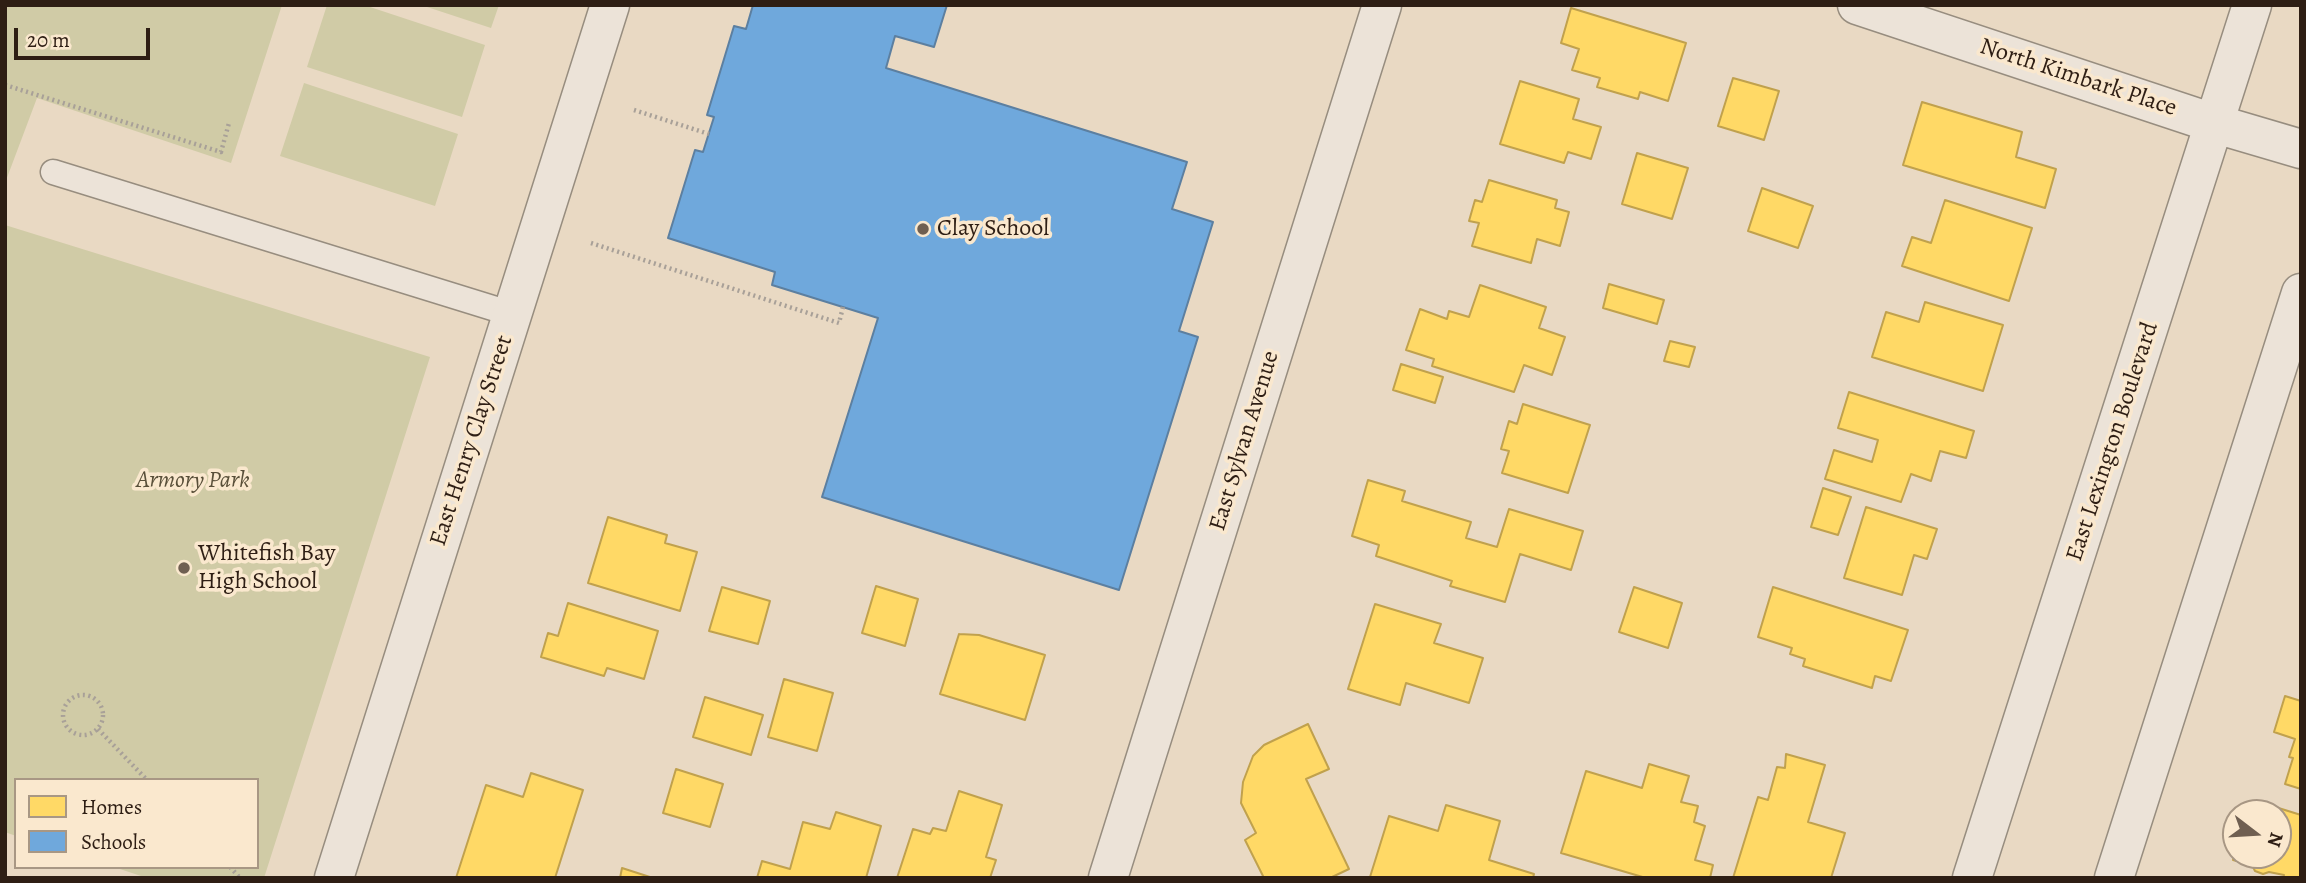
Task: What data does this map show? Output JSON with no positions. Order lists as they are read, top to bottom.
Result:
{
  "streets": {
    "street": [
      "North Kimbark Place",
      "East Henry Clay Street",
      "East Sylvan Avenue",
      "East Lexington Boulevard"
    ]
  },
  "crossings": [
    ["North Kimbark Place", "East Lexington Boulevard"]
  ],
  "parks": ["Armory Park"],
  "places": ["Clay School", "Whitefish Bay High School"],
  "legend": ["Homes", "Schools"],
  "scale_bar": "20 m",
  "north": "right"
}
